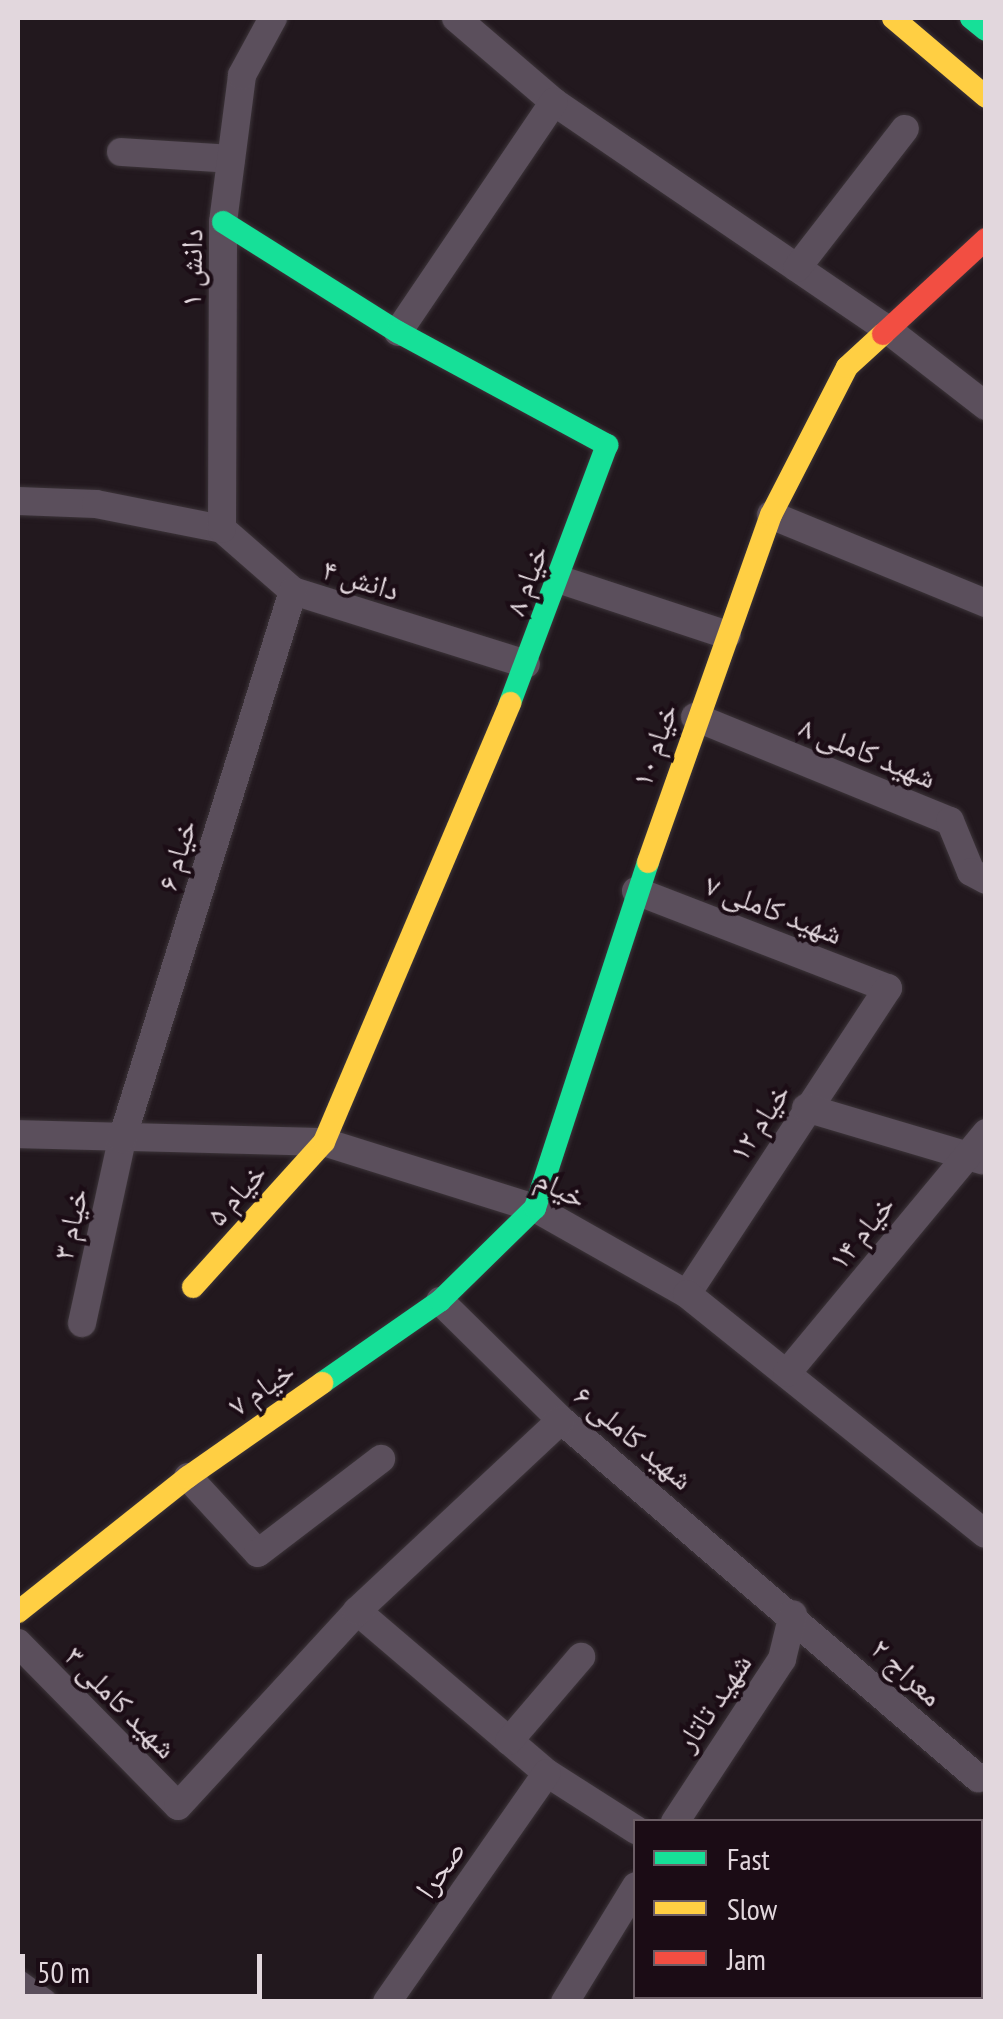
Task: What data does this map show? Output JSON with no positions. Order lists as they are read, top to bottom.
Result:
{
  "streets": {
    "street": [
      "دانش ۱",
      "دانش ۴",
      "خیام ۸",
      "خیام ۱۰",
      "شهید کاملی ۸",
      "خیام ۶",
      "شهید کاملی ۷",
      "خیام ۱۲",
      "خیام",
      "خیام ۵",
      "خیام ۳",
      "خیام ۱۴",
      "خیام ۷",
      "شهید کاملی ۶",
      "معراج ۲",
      "شهید کاملی ۳",
      "شهید تاتار",
      "صحرا"
    ]
  },
  "crossings": [
    ["دانش ۱", "دانش ۴"],
    ["دانش ۱", "خیام ۸"],
    ["دانش ۴", "خیام ۸"],
    ["دانش ۴", "خیام ۶"],
    ["خیام ۸", "خیام"],
    ["خیام ۸", "خیام ۵"],
    ["خیام ۱۰", "شهید کاملی ۸"],
    ["خیام ۱۰", "شهید کاملی ۷"],
    ["خیام ۱۰", "خیام"],
    ["خیام ۱۰", "خیام ۷"],
    ["خیام ۶", "خیام"],
    ["خیام ۶", "خیام ۳"],
    ["شهید کاملی ۷", "خیام ۱۲"],
    ["خیام ۱۲", "خیام"],
    ["خیام", "خیام ۵"],
    ["خیام", "خیام ۳"],
    ["خیام", "خیام ۱۴"],
    ["خیام", "خیام ۷"],
    ["خیام ۷", "شهید کاملی ۶"],
    ["شهید کاملی ۶", "معراج ۲"],
    ["شهید کاملی ۶", "شهید تاتار"],
    ["معراج ۲", "شهید تاتار"]
  ],
  "legend": ["Fast", "Slow", "Jam"],
  "scale_bar": "50 m"
}
